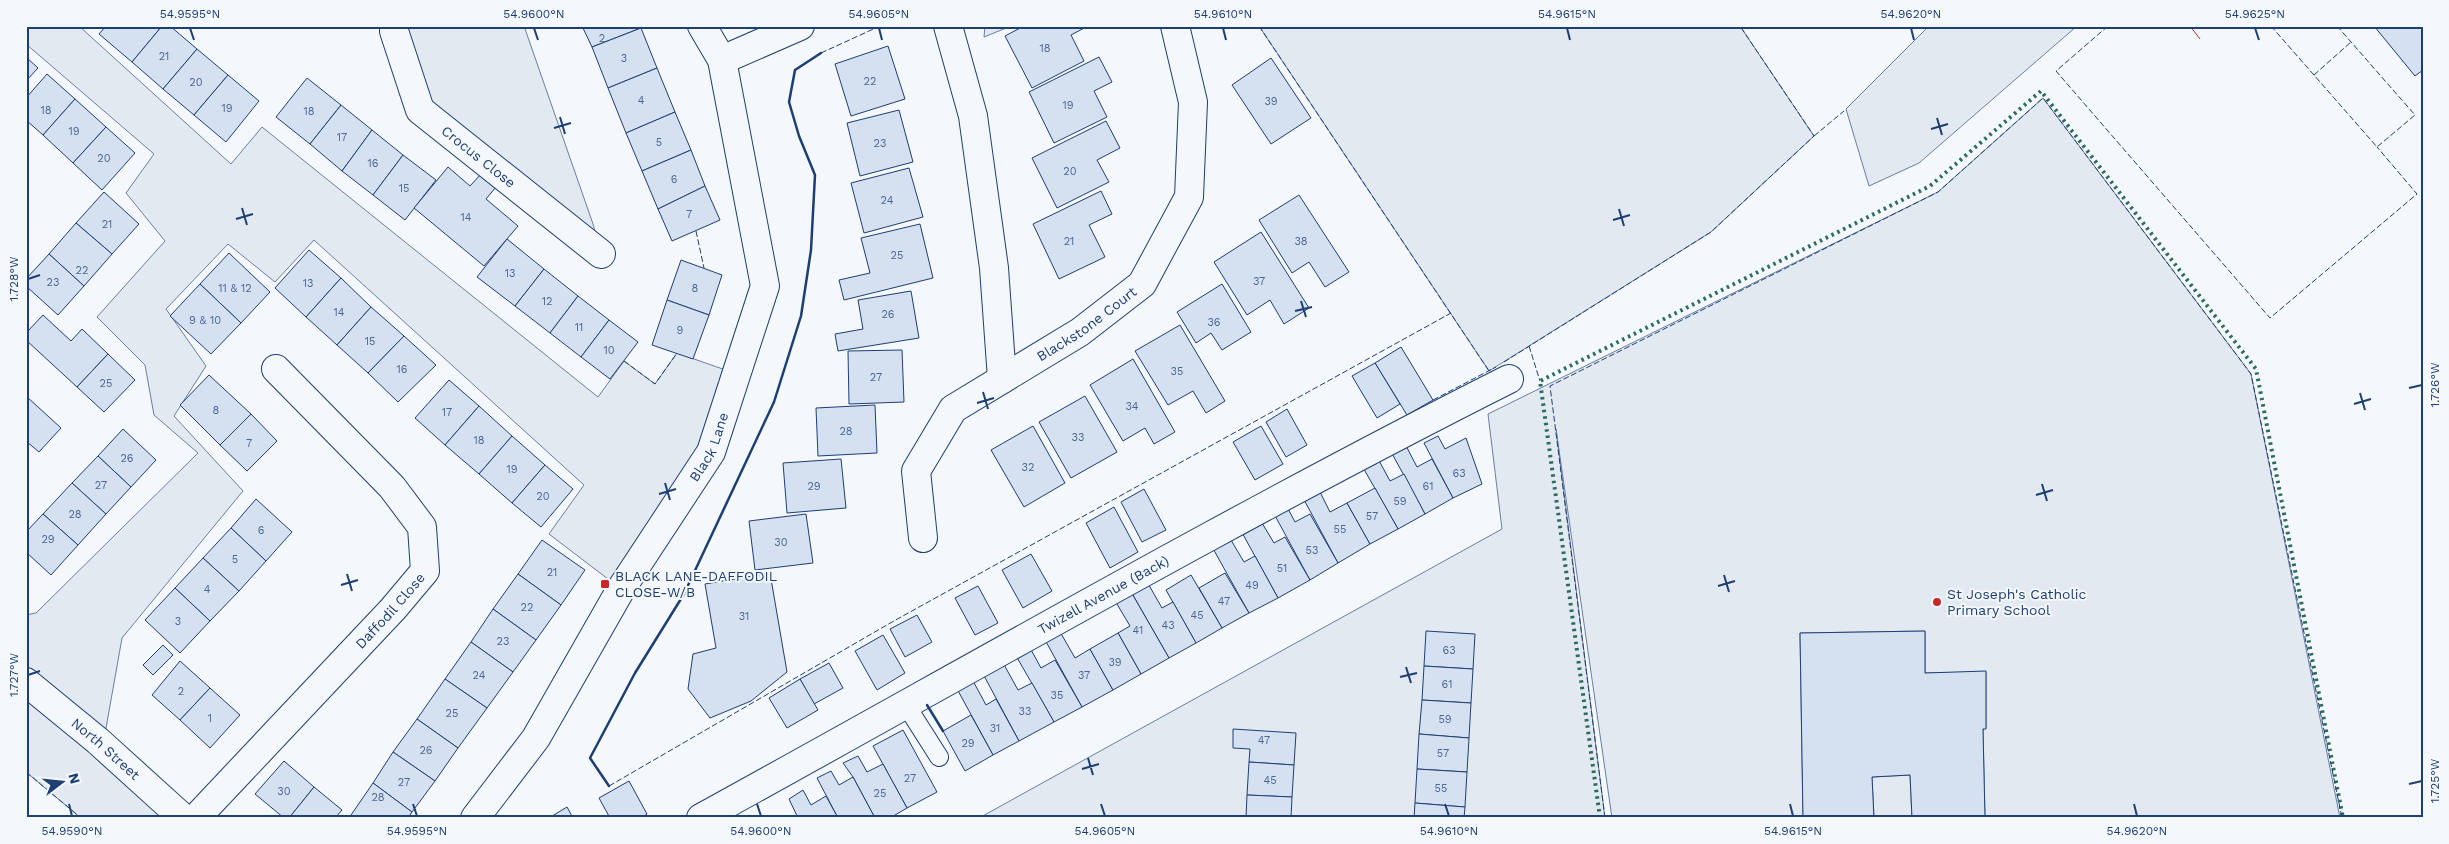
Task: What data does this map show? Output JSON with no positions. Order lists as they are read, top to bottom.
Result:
{
  "streets": {
    "street": [
      "Crocus Close",
      "Blackstone Court",
      "Black Lane",
      "Twizell Avenue (Back)",
      "Daffodil Close",
      "North Street"
    ]
  },
  "places": {
    "transit": ["BLACK LANE-DAFFODIL CLOSE-W/B"],
    "other": ["St Joseph's Catholic Primary School"]
  },
  "house_numbers": [
    "2",
    "18",
    "21",
    "3",
    "22",
    "20",
    "4",
    "39",
    "19",
    "19",
    "18",
    "18",
    "19",
    "17",
    "5",
    "23",
    "20",
    "16",
    "20",
    "6",
    "15",
    "24",
    "7",
    "14",
    "21",
    "21",
    "38",
    "25",
    "22",
    "13",
    "37",
    "23",
    "13",
    "11 & 12",
    "8",
    "12",
    "14",
    "26",
    "9 & 10",
    "36",
    "11",
    "9",
    "15",
    "10",
    "16",
    "35",
    "27",
    "25",
    "34",
    "8",
    "17",
    "28",
    "33",
    "18",
    "7",
    "26",
    "32",
    "19",
    "63",
    "27",
    "29",
    "61",
    "20",
    "59",
    "28",
    "57",
    "55",
    "6",
    "29",
    "30",
    "53",
    "5",
    "51",
    "21",
    "49",
    "4",
    "47",
    "22",
    "45",
    "31",
    "3",
    "43",
    "41",
    "23",
    "63",
    "39",
    "24",
    "37",
    "61",
    "2",
    "35",
    "33",
    "25",
    "1",
    "59",
    "31",
    "47",
    "29",
    "26",
    "57",
    "27",
    "45",
    "27",
    "55",
    "30",
    "25",
    "28"
  ],
  "north": "right",
  "coordinates": [
    "54.9595°N",
    "54.9600°N",
    "54.9605°N",
    "54.9610°N",
    "54.9615°N",
    "54.9620°N",
    "54.9625°N",
    "1.728°W",
    "1.726°W",
    "1.727°W",
    "1.725°W",
    "54.9590°N"
  ]
}
